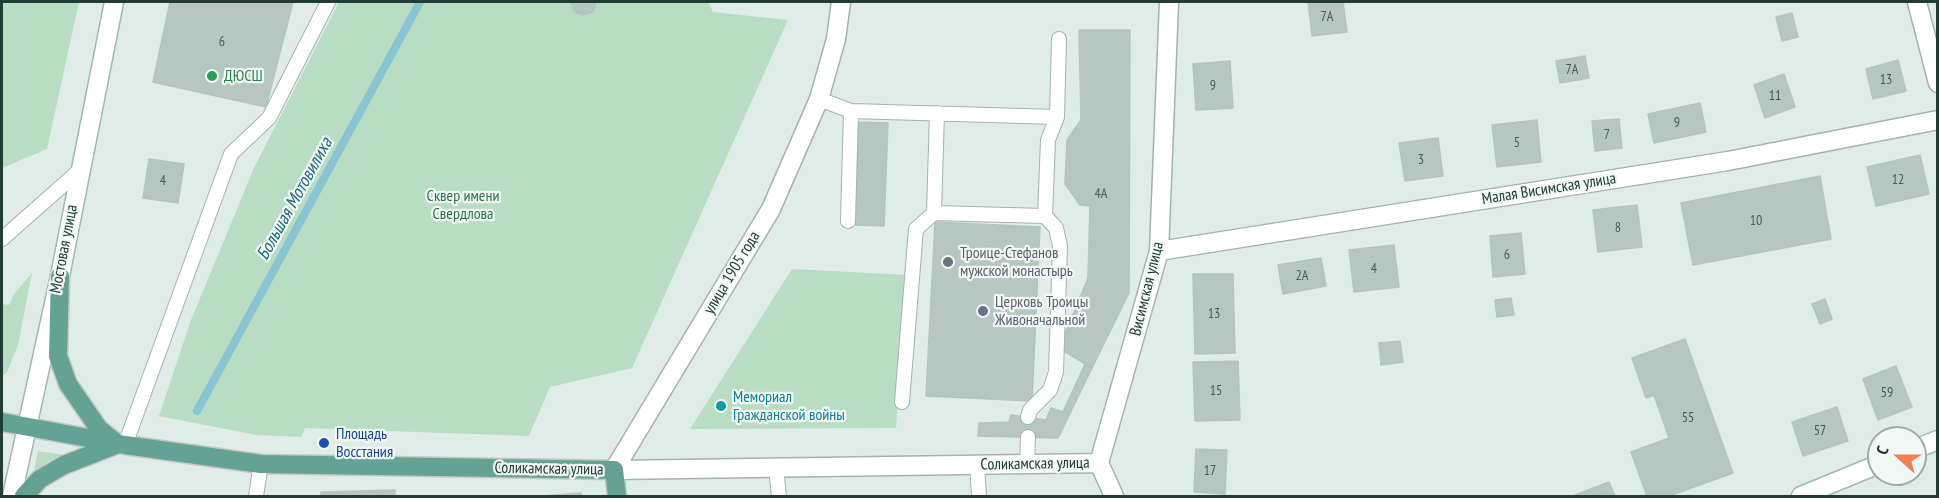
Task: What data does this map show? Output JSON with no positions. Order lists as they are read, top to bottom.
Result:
{
  "streets": {
    "main road": ["Соликамская улица"],
    "street": [
      "Малая Висимская улица",
      "Мостовая улица",
      "улица 1905 года",
      "Висимская улица"
    ]
  },
  "crossings": [
    ["Малая Висимская улица", "Висимская улица"],
    ["Мостовая улица", "Соликамская улица"],
    ["улица 1905 года", "Соликамская улица"],
    ["Висимская улица", "Соликамская улица"]
  ],
  "water": ["Большая Мотовилиха"],
  "parks": ["Сквер имени Свердлова"],
  "places": [
    "ДЮСШ",
    "Троице-Стефанов мужской монастырь",
    "Церковь Троицы Живоначальной",
    "Мемориал Гражданской войны",
    "Площадь Восстания"
  ],
  "house_numbers": [
    "7А",
    "6",
    "7А",
    "13",
    "9",
    "11",
    "9",
    "7",
    "5",
    "3",
    "12",
    "4",
    "4А",
    "10",
    "8",
    "6",
    "4",
    "2А",
    "13",
    "15",
    "59",
    "55",
    "57",
    "17"
  ],
  "north": "left"
}
